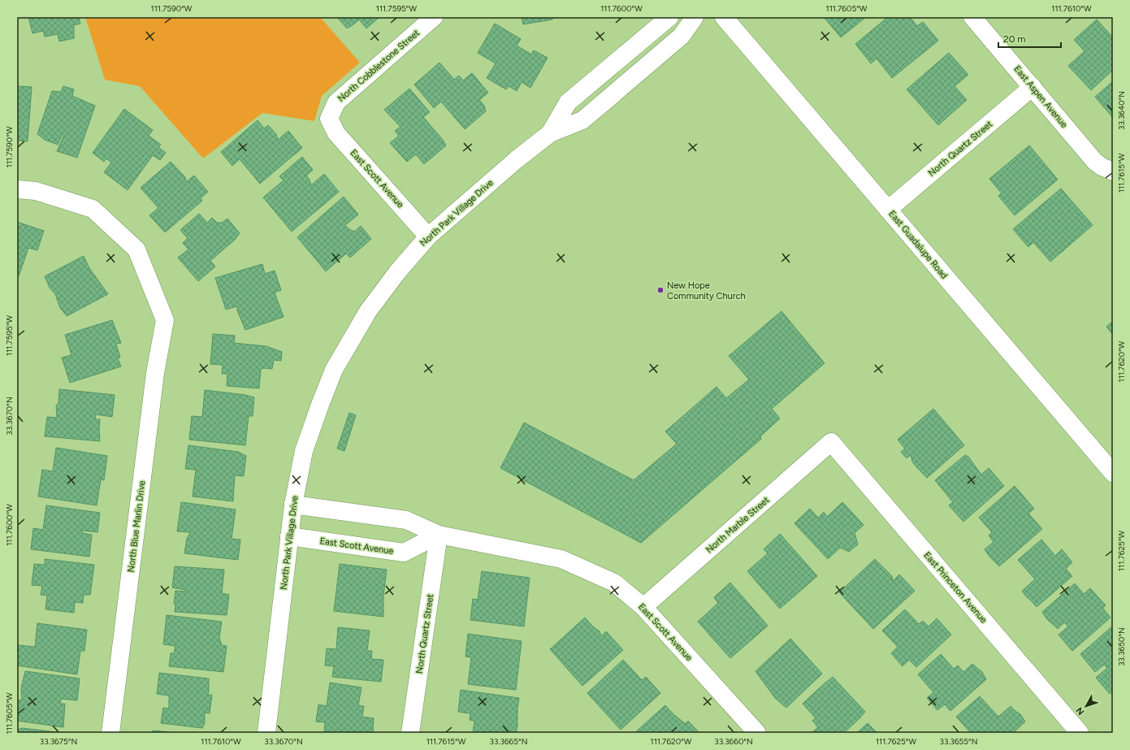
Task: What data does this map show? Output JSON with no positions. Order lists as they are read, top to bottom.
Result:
{
  "streets": {
    "street": [
      "North Cobblestone Street",
      "East Aspen Avenue",
      "North Quartz Street",
      "East Scott Avenue",
      "North Park Village Drive",
      "East Guadalupe Road",
      "North Marble Street",
      "North Blue Marlin Drive",
      "East Princeton Avenue"
    ]
  },
  "crossings": [
    ["North Cobblestone Street", "East Scott Avenue"],
    ["East Aspen Avenue", "North Quartz Street"],
    ["North Quartz Street", "East Scott Avenue"],
    ["North Quartz Street", "East Guadalupe Road"],
    ["East Scott Avenue", "North Park Village Drive"],
    ["East Scott Avenue", "North Marble Street"],
    ["North Marble Street", "East Princeton Avenue"]
  ],
  "places": ["New Hope Community Church"],
  "scale_bar": "20 m",
  "north": "bottom left",
  "coordinates": [
    "111.7590°W",
    "111.7595°W",
    "111.7600°W",
    "111.7605°W",
    "111.7610°W",
    "33.3640°N",
    "111.7615°W",
    "111.7620°W",
    "33.3670°N",
    "111.7625°W",
    "33.3650°N",
    "33.3675°N",
    "33.3665°N",
    "33.3660°N",
    "33.3655°N"
  ]
}
